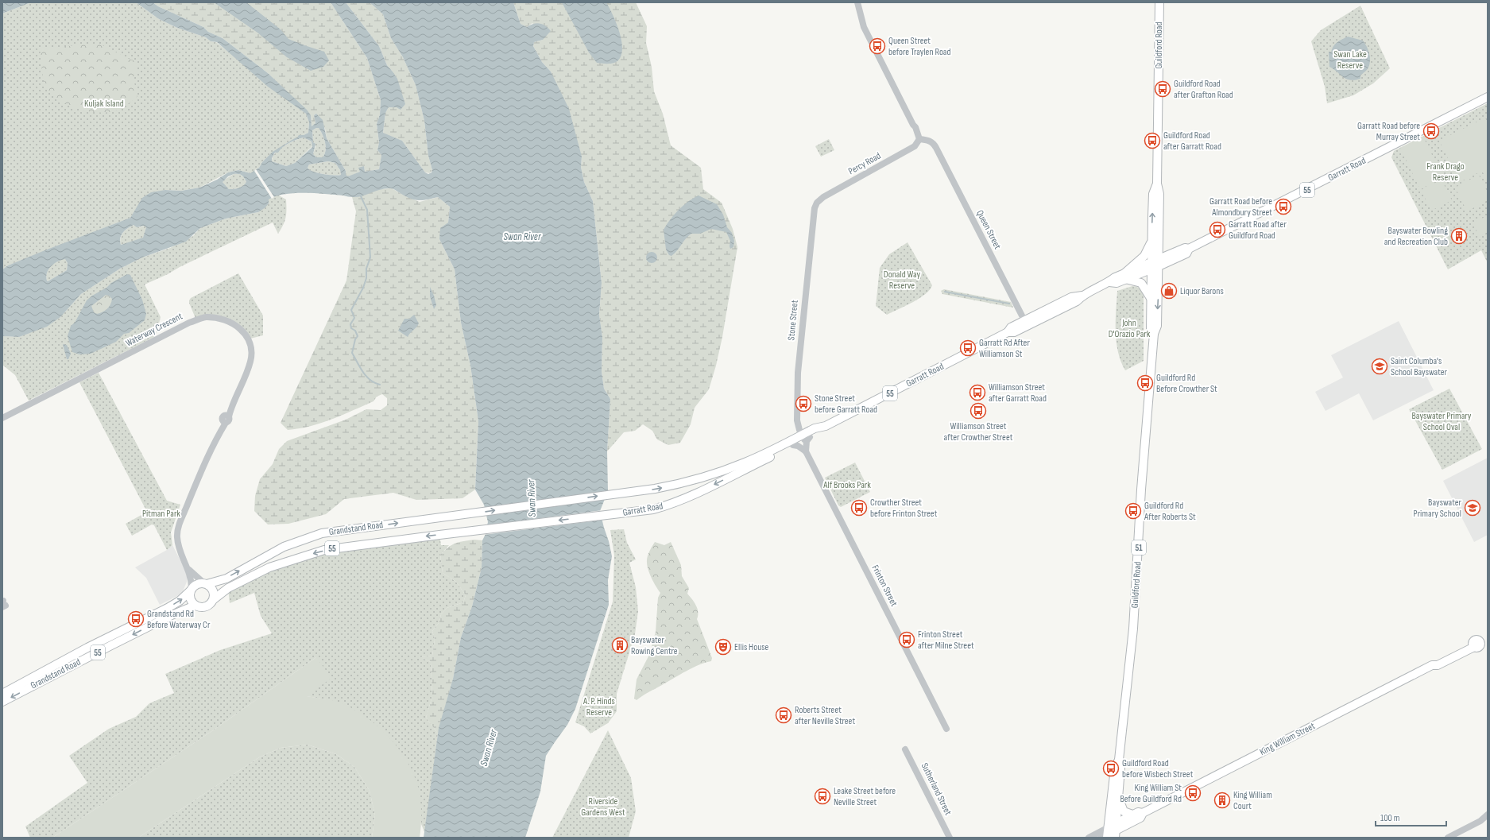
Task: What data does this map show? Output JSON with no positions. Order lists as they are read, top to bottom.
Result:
{
  "streets": {
    "main road": [
      "Guildford Road",
      "Garratt Road",
      "55",
      "Grandstand Road",
      "51",
      "King William Street"
    ],
    "street": [
      "Percy Road",
      "Queen Street",
      "Stone Street",
      "Waterway Crescent",
      "Frinton Street",
      "Sutherland Street"
    ]
  },
  "crossings": [
    ["Guildford Road", "Garratt Road"],
    ["Guildford Road", "King William Street"],
    ["Percy Road", "Queen Street"],
    ["Percy Road", "Stone Street"],
    ["Garratt Road", "Queen Street"],
    ["Garratt Road", "Stone Street"],
    ["Garratt Road", "Grandstand Road"],
    ["55", "Waterway Crescent"],
    ["55", "Grandstand Road"],
    ["Waterway Crescent", "Grandstand Road"]
  ],
  "water": ["Swan River"],
  "parks": [
    "Swan Lake Reserve",
    "Kuljak Island",
    "Frank Drago Reserve",
    "Donald Way Reserve",
    "John D'Orazio Park",
    "Bayswater Primary School Oval",
    "Alf Brooks Park",
    "Pitman Park",
    "A. P. Hinds Reserve",
    "Riverside Gardens West"
  ],
  "places": {
    "bus stop": [
      "Queen Street before Traylen Road",
      "Guildford Road after Grafton Road",
      "Garratt Road before Murray Street",
      "Guildford Road after Garratt Road",
      "Garratt Road before Almondbury Street",
      "Garratt Road after Guildford Road",
      "Garratt Rd After Williamson St",
      "Guildford Rd Before Crowther St",
      "Williamson Street after Garratt Road",
      "Stone Street before Garratt Road",
      "Williamson Street after Crowther Street",
      "Crowther Street before Frinton Street",
      "Guildford Rd After Roberts St",
      "Grandstand Rd Before Waterway Cr",
      "Frinton Street after Milne Street",
      "Roberts Street after Neville Street",
      "Guildford Road before Wisbech Street",
      "King William St Before Guildford Rd",
      "Leake Street before Neville Street"
    ],
    "building": ["Bayswater Bowling and Recreation Club", "Bayswater Rowing Centre", "King William Court"],
    "shop": ["Liquor Barons"],
    "school or university": ["Saint Columba's School Bayswater", "Bayswater Primary School"],
    "theatre": ["Ellis House"]
  },
  "scale_bar": "100 m"
}
